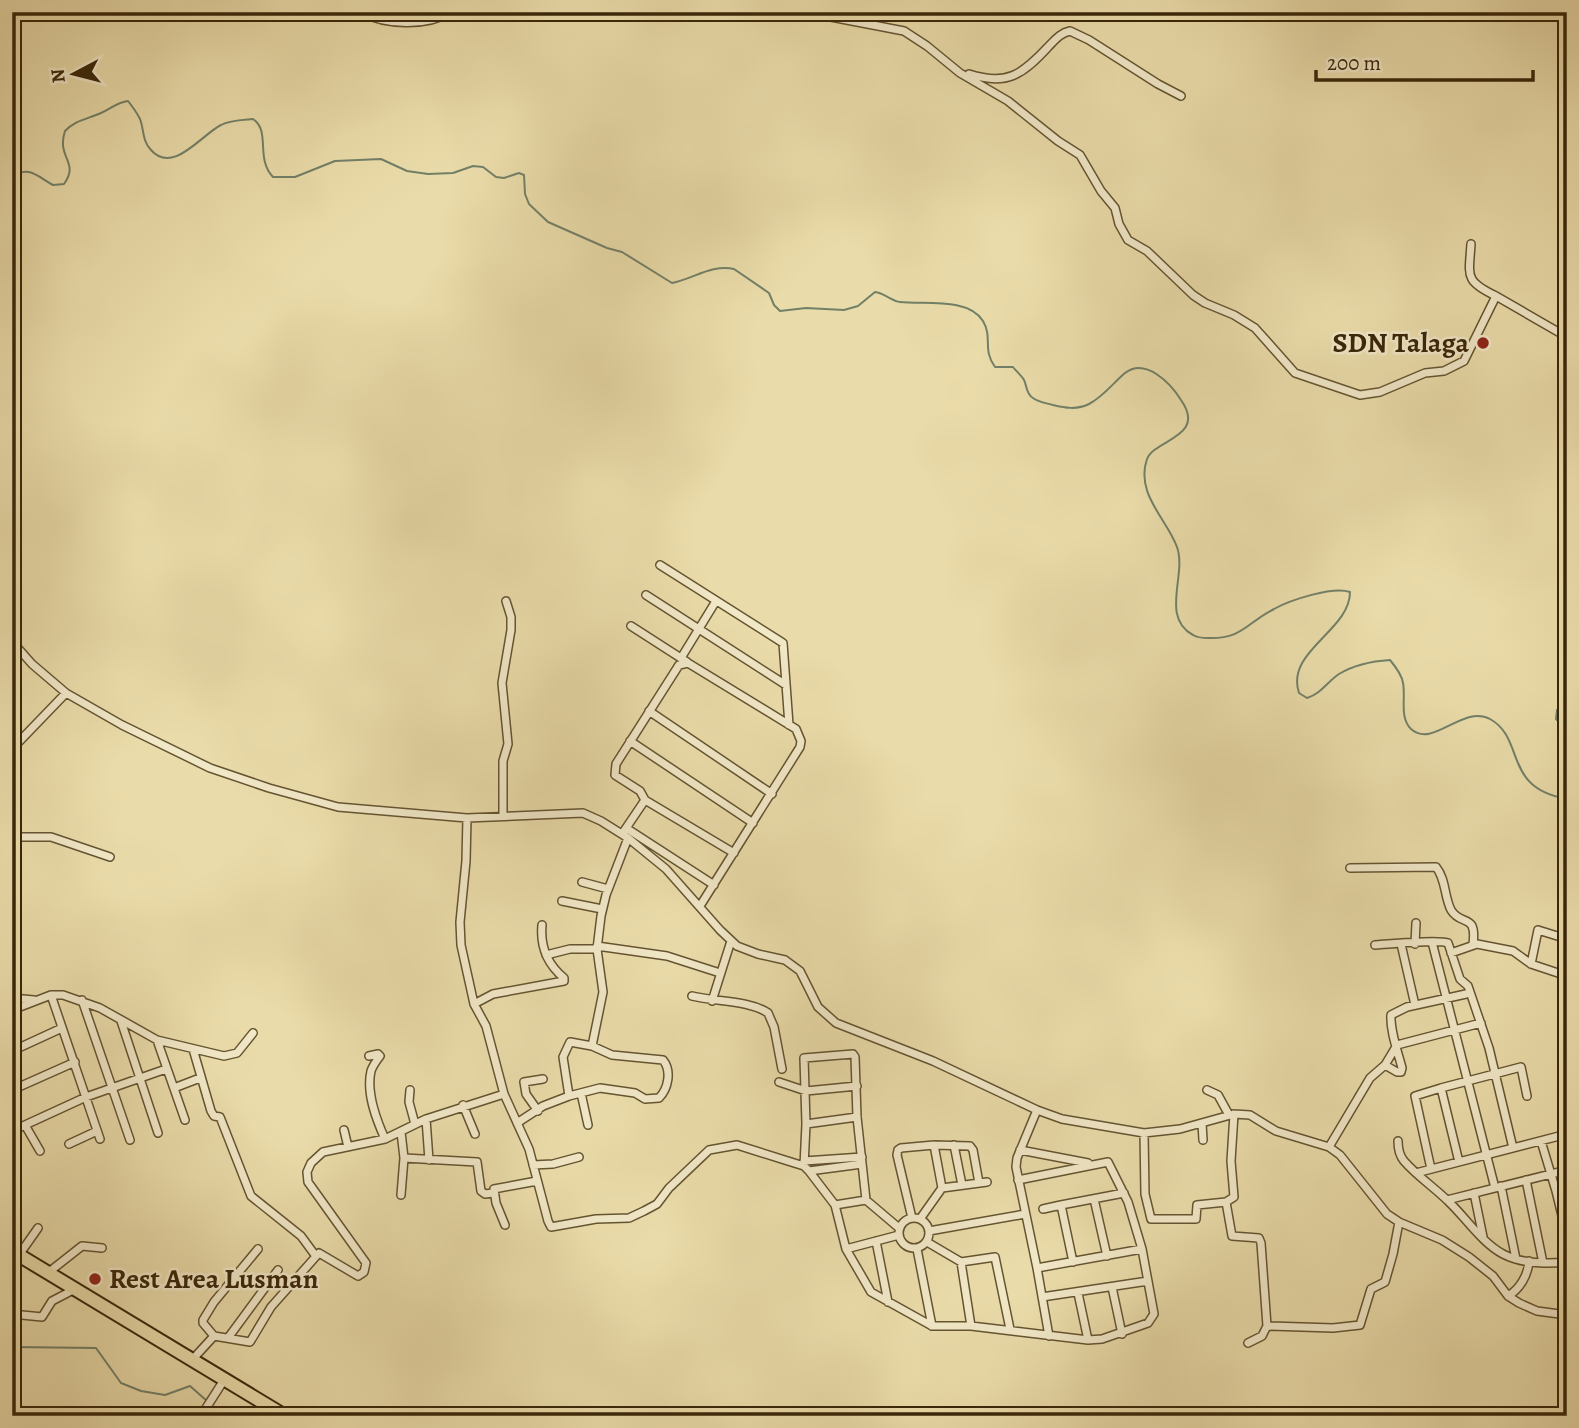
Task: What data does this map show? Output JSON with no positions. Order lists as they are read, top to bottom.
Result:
{
  "places": ["SDN Talaga", "Rest Area Lusman"],
  "scale_bar": "200 m",
  "north": "left"
}
